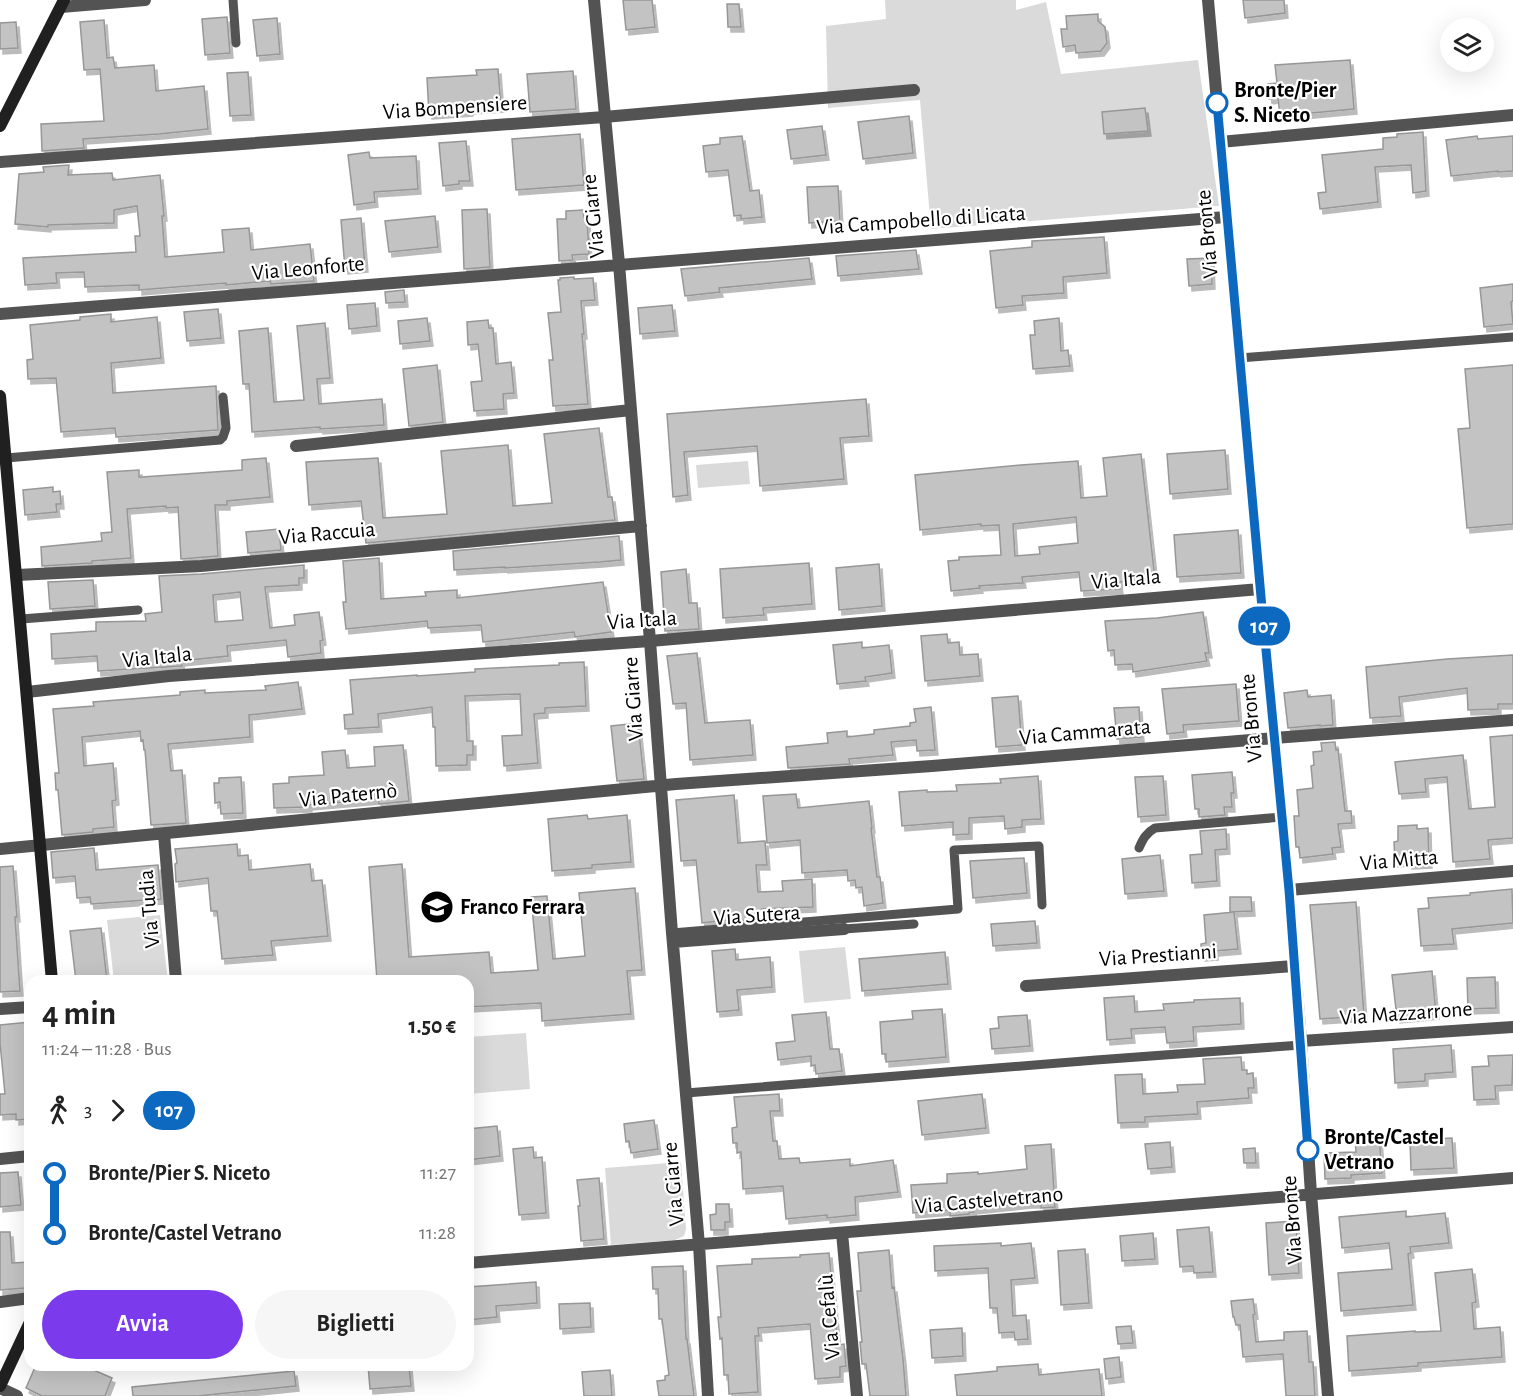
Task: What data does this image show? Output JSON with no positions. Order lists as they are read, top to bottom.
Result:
{
  "streets": {
    "street": [
      "Via Bompensiere",
      "Via Giarre",
      "Via Campobello di Licata",
      "Via Bronte",
      "Via Leonforte",
      "Via Raccuia",
      "Via Itala",
      "Via Cammarata",
      "Via Paternò",
      "Via Mitta",
      "Via Tudia",
      "Via Sutera",
      "Via Prestianni",
      "Via Mazzarrone",
      "Via Castelvetrano",
      "Via Cefalù"
    ]
  },
  "crossings": [
    ["Via Bompensiere", "Via Giarre"],
    ["Via Giarre", "Via Campobello di Licata"],
    ["Via Giarre", "Via Leonforte"],
    ["Via Giarre", "Via Raccuia"],
    ["Via Giarre", "Via Itala"],
    ["Via Giarre", "Via Cammarata"],
    ["Via Giarre", "Via Paternò"],
    ["Via Giarre", "Via Sutera"],
    ["Via Giarre", "Via Castelvetrano"],
    ["Via Campobello di Licata", "Via Bronte"],
    ["Via Campobello di Licata", "Via Leonforte"],
    ["Via Bronte", "Via Itala"],
    ["Via Bronte", "Via Cammarata"],
    ["Via Bronte", "Via Mitta"],
    ["Via Bronte", "Via Prestianni"],
    ["Via Bronte", "Via Mazzarrone"],
    ["Via Bronte", "Via Castelvetrano"],
    ["Via Cammarata", "Via Paternò"],
    ["Via Paternò", "Via Tudia"],
    ["Via Castelvetrano", "Via Cefalù"]
  ],
  "places": {
    "other": ["Bronte/Pier S. Niceto", "Bronte/Castel Vetrano"],
    "school or university": ["Franco Ferrara"]
  },
  "lines": ["bus line 107"],
  "page": {
    "on_map": "107",
    "heading": ["4 min", "11:24 – 11:28 · Bus", "1.50 €"],
    "legs": ["3", "107"],
    "list": [
      {
        "name": "Bronte/Pier S. Niceto",
        "value": "11:27"
      },
      {
        "name": "Bronte/Castel Vetrano",
        "value": "11:28"
      }
    ],
    "buttons": ["Avvia", "Biglietti"]
  }
}
